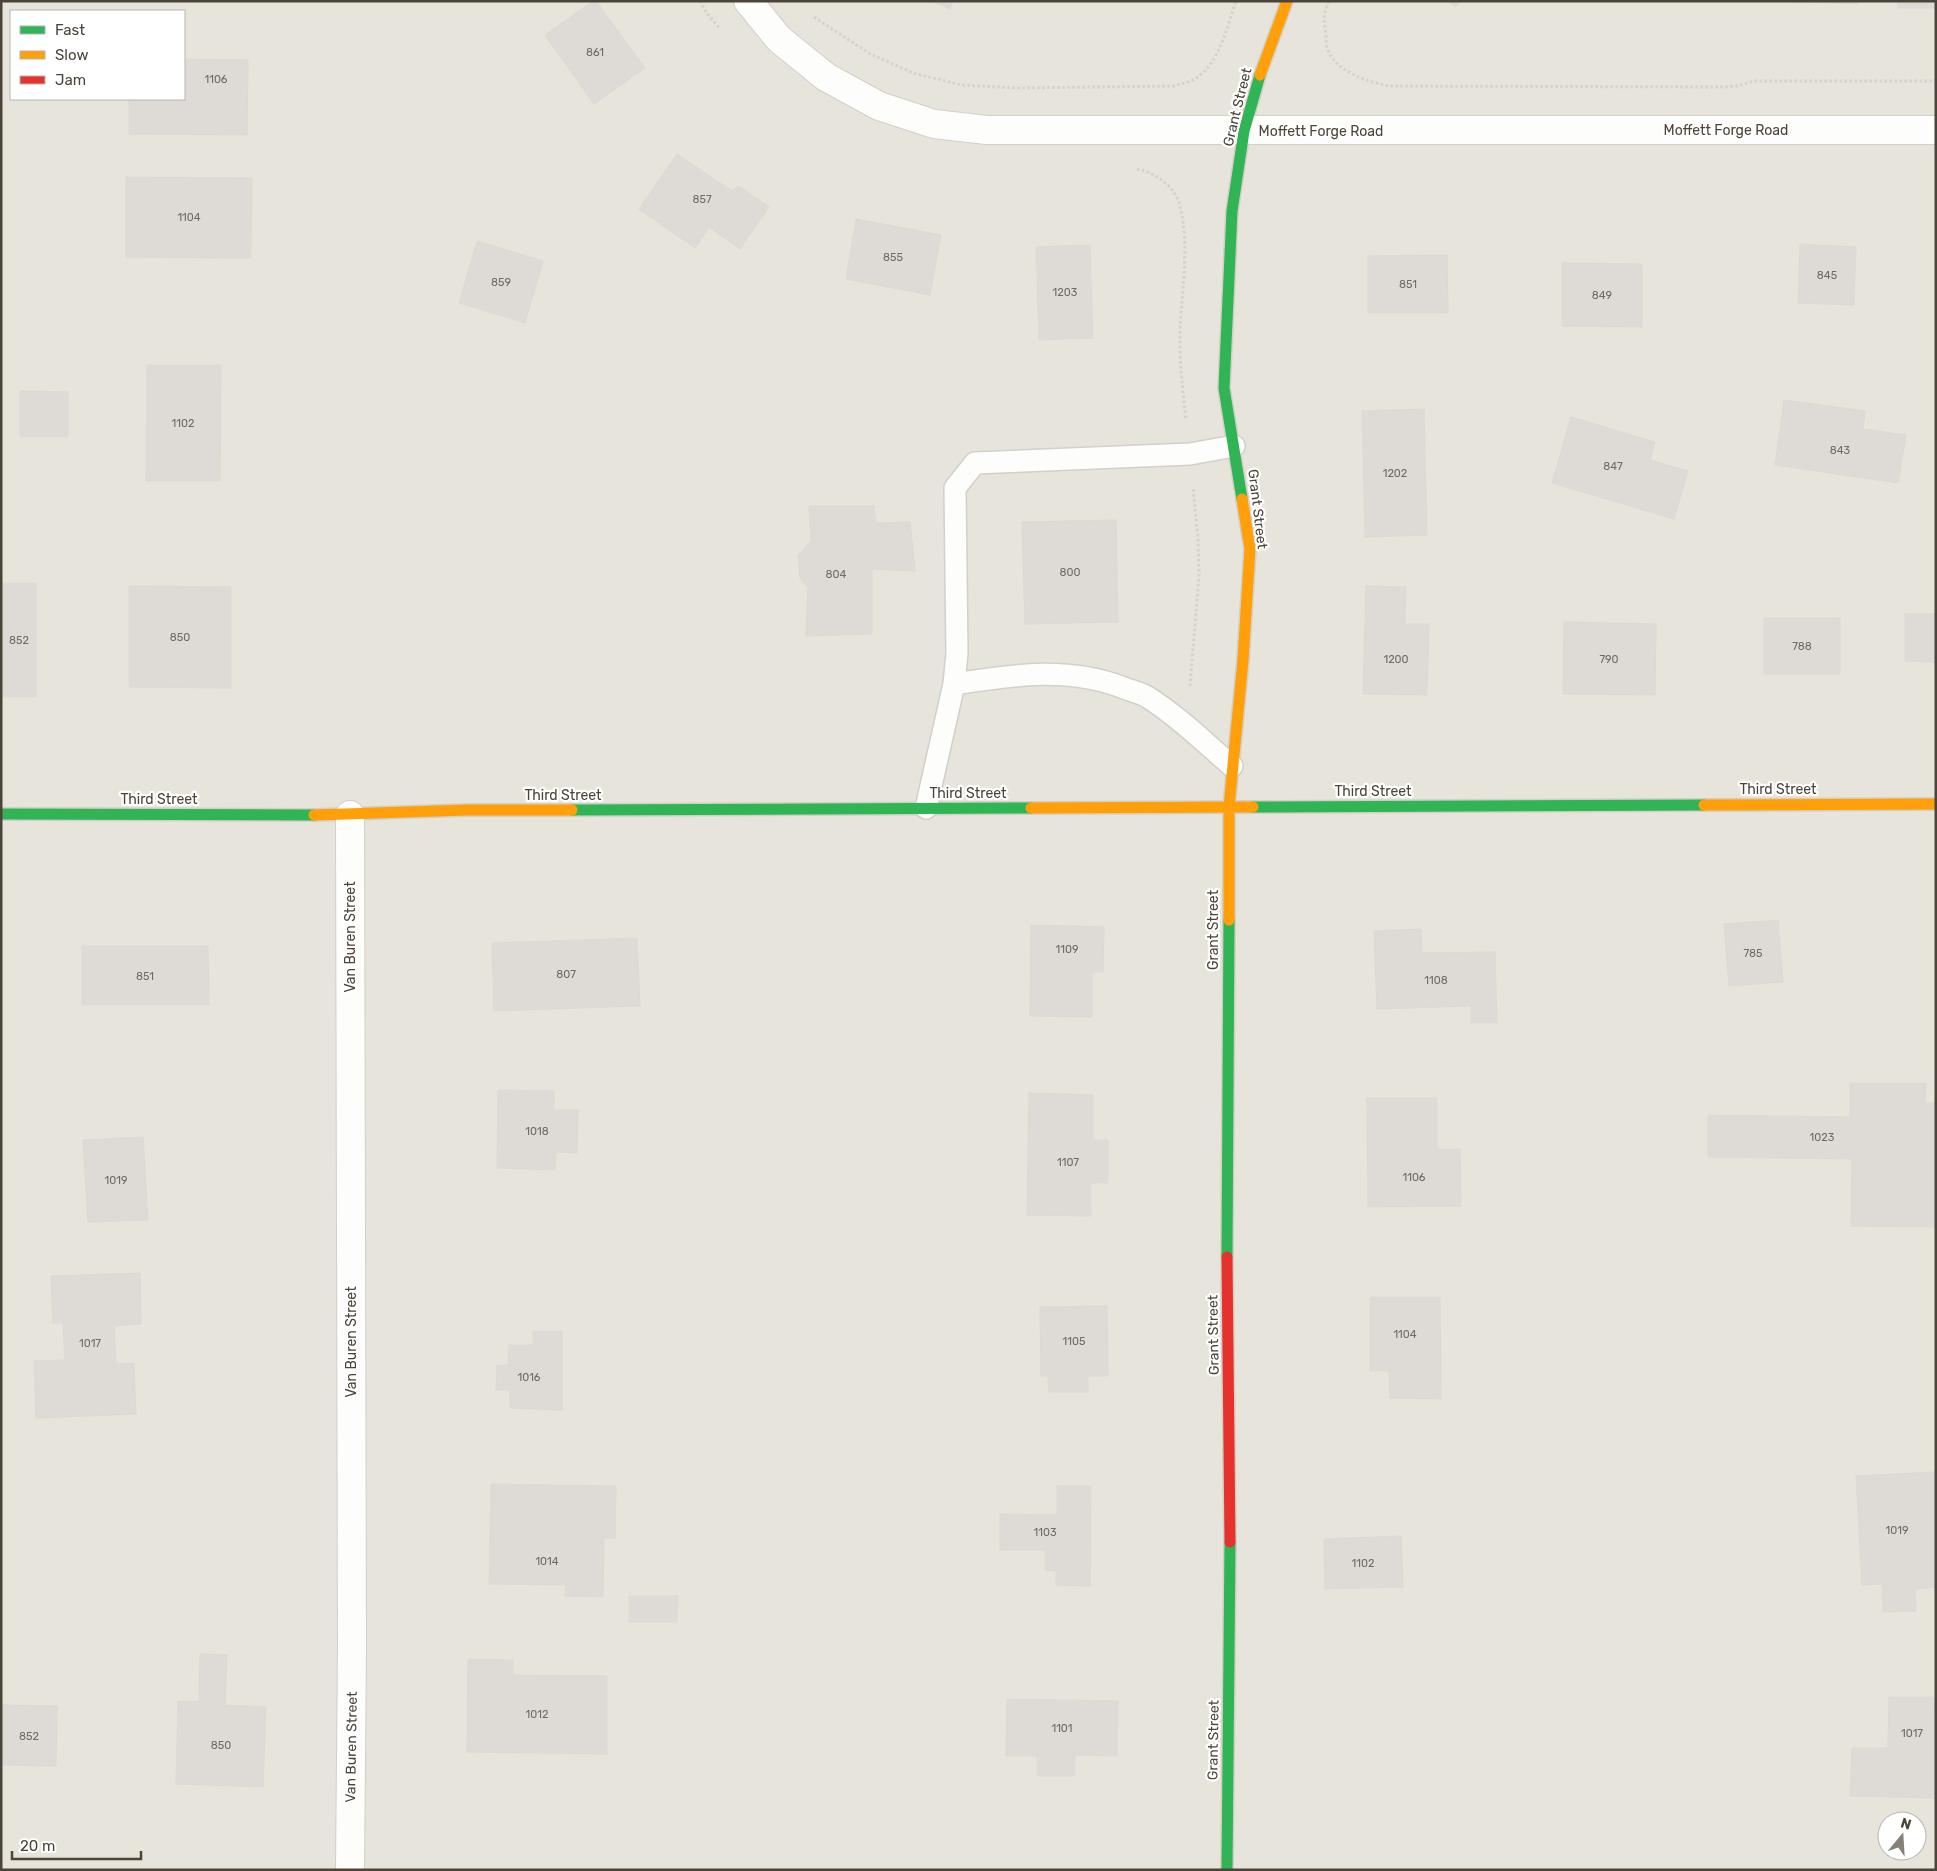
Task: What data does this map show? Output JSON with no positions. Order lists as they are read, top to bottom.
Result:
{
  "streets": {
    "street": [
      "Grant Street",
      "Moffett Forge Road",
      "Third Street",
      "Van Buren Street"
    ]
  },
  "crossings": [
    ["Grant Street", "Moffett Forge Road"],
    ["Grant Street", "Third Street"],
    ["Third Street", "Van Buren Street"]
  ],
  "house_numbers": [
    "861",
    "1106",
    "857",
    "1104",
    "855",
    "845",
    "859",
    "851",
    "1203",
    "849",
    "1102",
    "843",
    "847",
    "1202",
    "800",
    "804",
    "850",
    "852",
    "788",
    "1200",
    "790",
    "1109",
    "785",
    "807",
    "851",
    "1108",
    "1018",
    "1023",
    "1107",
    "1106",
    "1019",
    "1104",
    "1105",
    "1017",
    "1016",
    "1019",
    "1103",
    "1014",
    "1102",
    "1012",
    "1101",
    "1017",
    "852",
    "850"
  ],
  "legend": ["Fast", "Slow", "Jam"],
  "scale_bar": "20 m",
  "north": "top"
}
